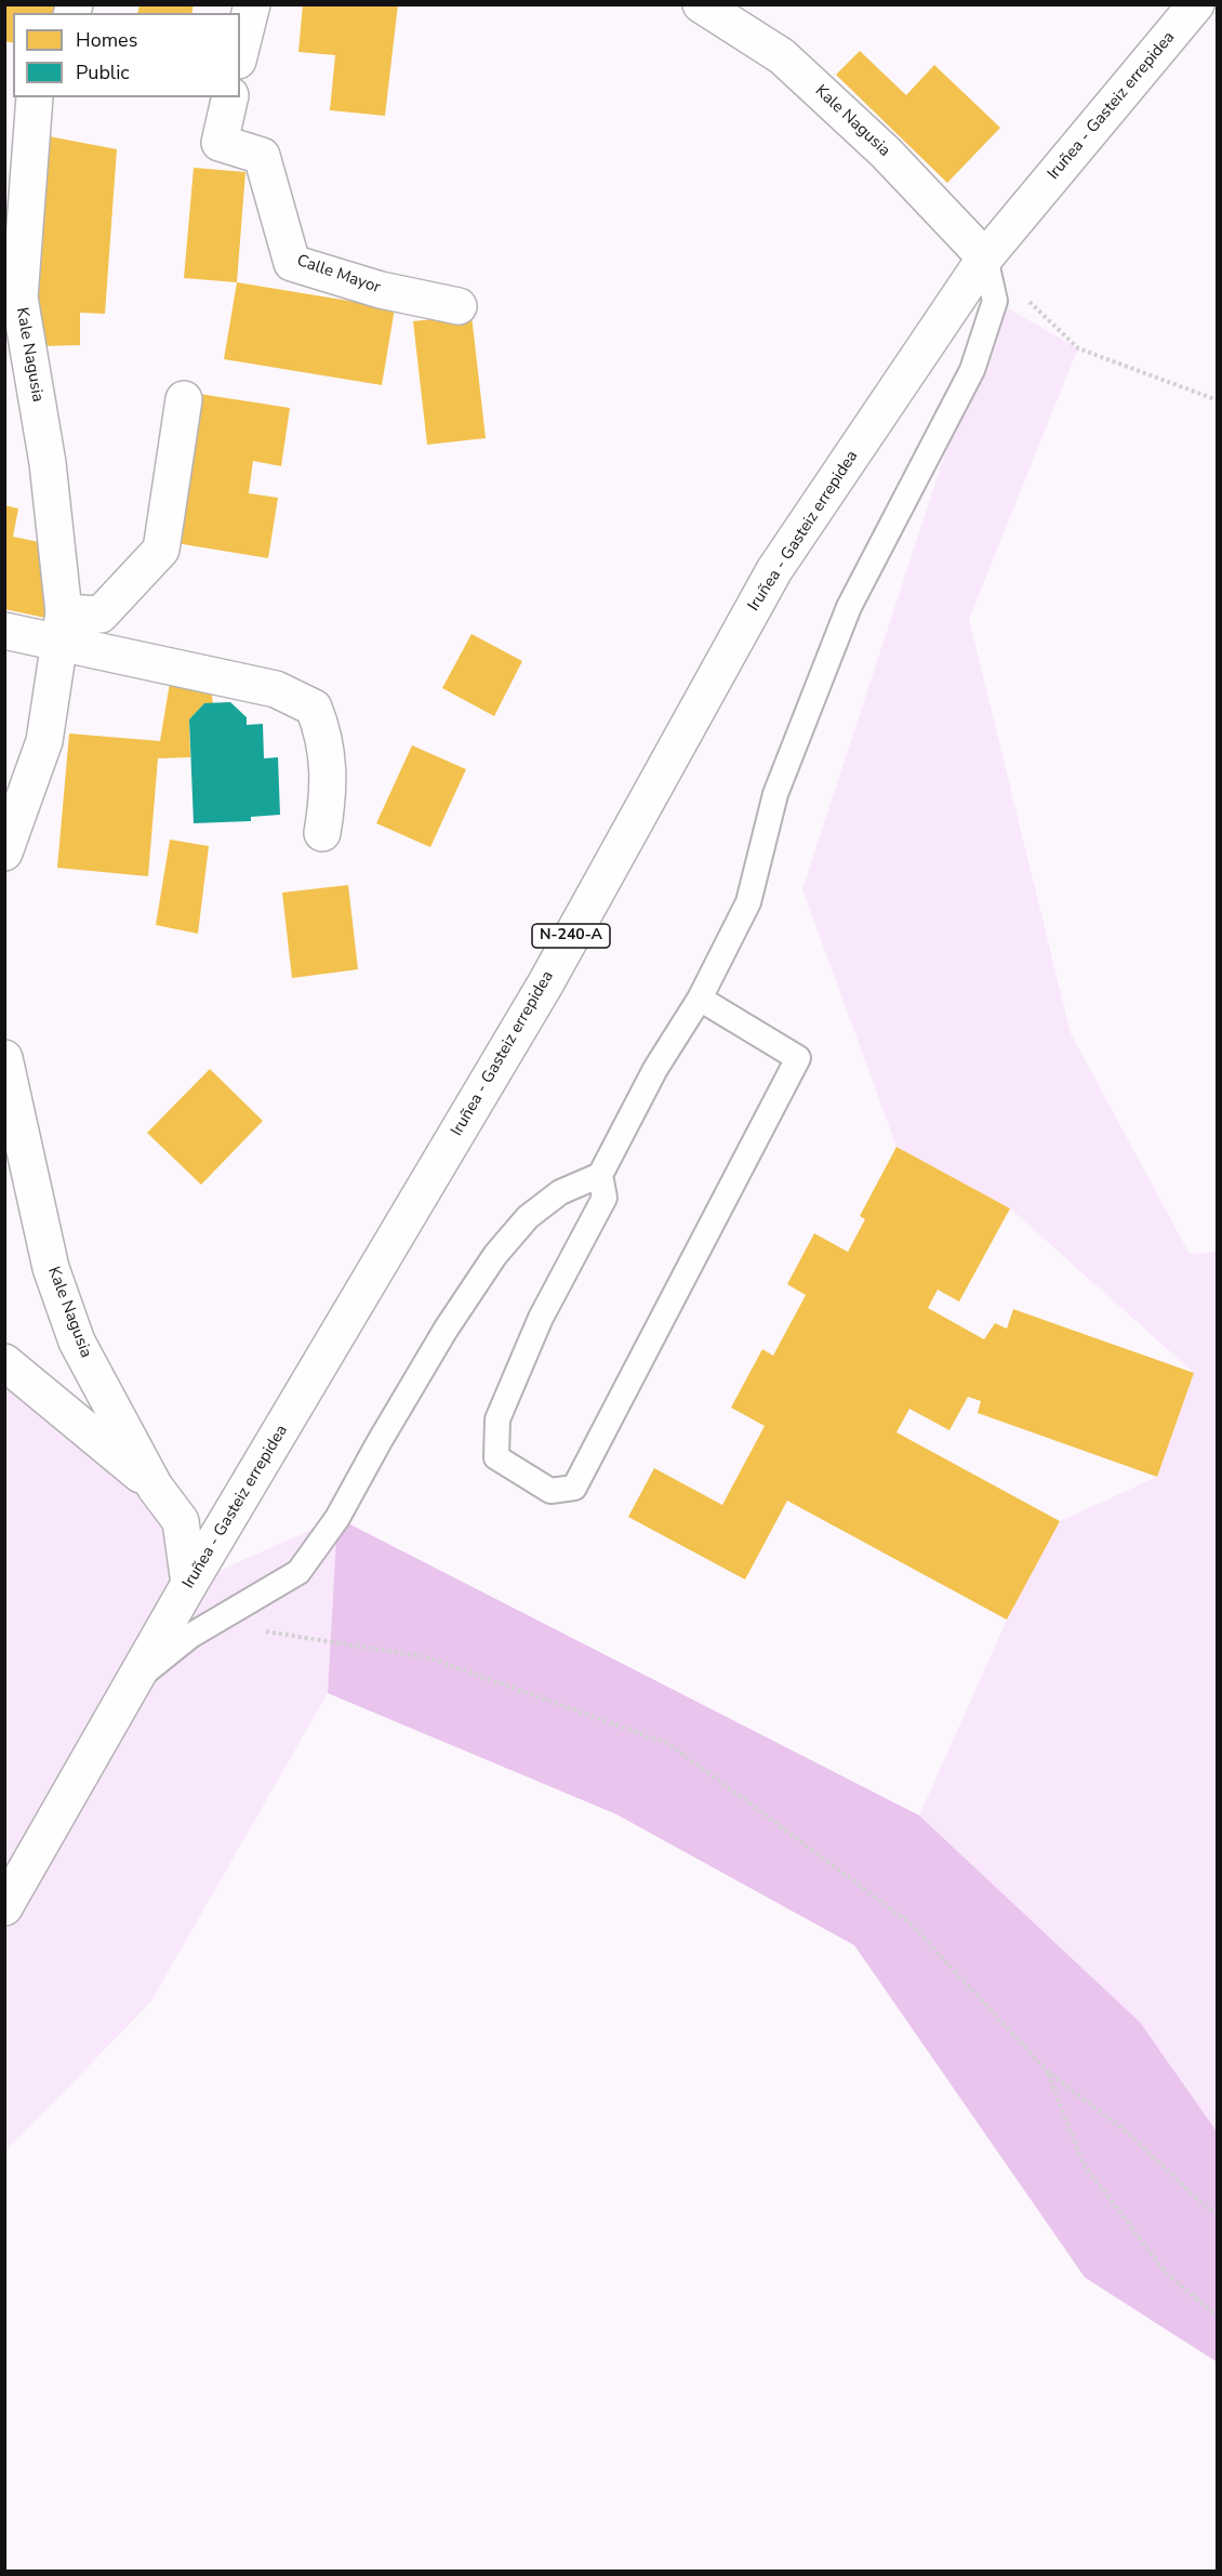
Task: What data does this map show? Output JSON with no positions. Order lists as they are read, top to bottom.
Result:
{
  "streets": {
    "main road": [
      "Iruñea - Gasteiz errepidea",
      "Kale Nagusia",
      "Calle Mayor",
      "N-240-A"
    ]
  },
  "crossings": [
    ["Iruñea - Gasteiz errepidea", "Kale Nagusia"]
  ],
  "legend": ["Homes", "Public"]
}
